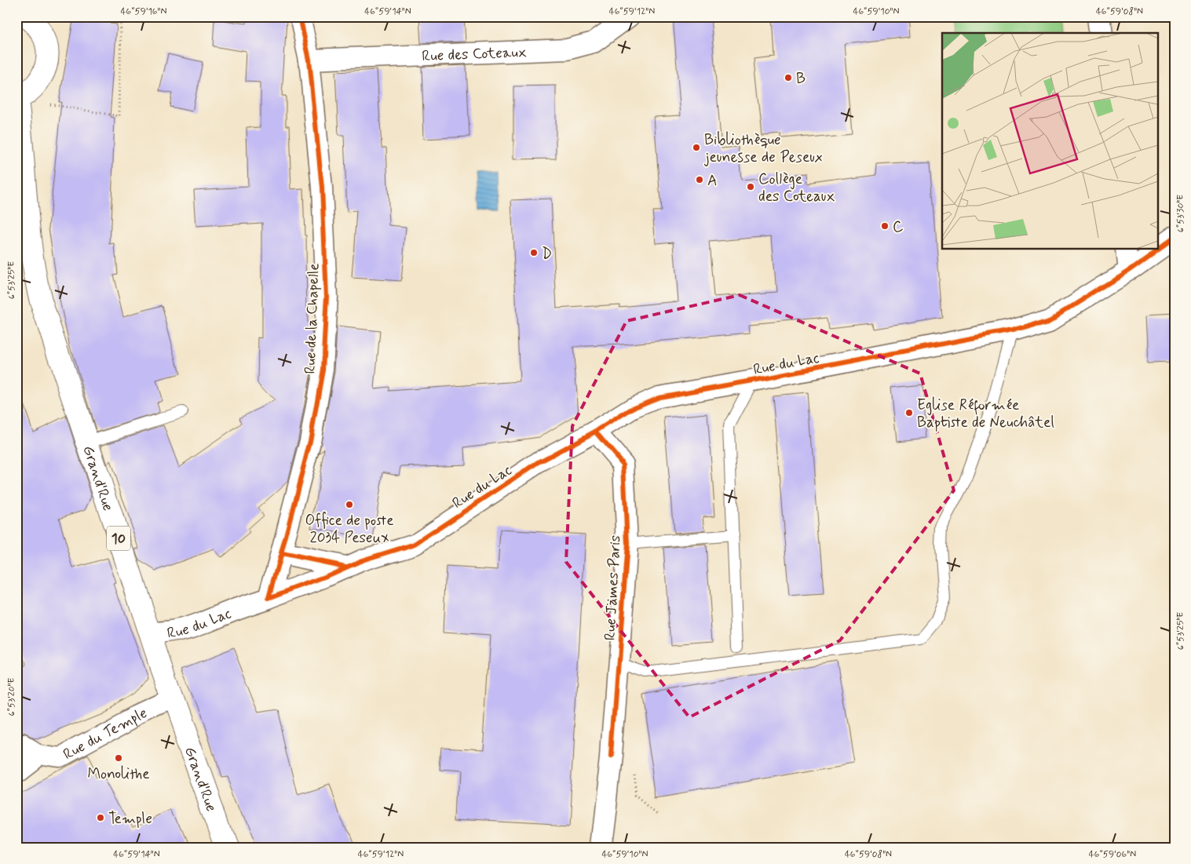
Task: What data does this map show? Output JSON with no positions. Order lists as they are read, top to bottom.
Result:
{
  "streets": {
    "main road": ["Grand'Rue", "10"],
    "street": [
      "Rue des Coteaux",
      "Rue de la Chapelle",
      "Rue du Lac",
      "Rue Jämes Paris",
      "Rue du Temple"
    ]
  },
  "crossings": [
    ["Rue des Coteaux", "Rue de la Chapelle"],
    ["Rue de la Chapelle", "Rue du Lac"],
    ["Rue du Lac", "Grand'Rue"],
    ["Rue du Lac", "Rue Jämes Paris"],
    ["Grand'Rue", "Rue du Temple"]
  ],
  "places": [
    "B",
    "Bibliothèque jeunesse de Peseux",
    "A",
    "Collège des Coteaux",
    "C",
    "D",
    "Eglise Réformée Baptiste de Neuchâtel",
    "Office de poste 2034 Peseux",
    "Monolithe",
    "Temple"
  ],
  "coordinates": [
    "46°59'16\"N",
    "46°59'14\"N",
    "46°59'12\"N",
    "46°59'10\"N",
    "46°59'08\"N",
    "6°53'30\"E",
    "6°53'25\"E",
    "6°53'20\"E",
    "46°59'06\"N"
  ]
}
